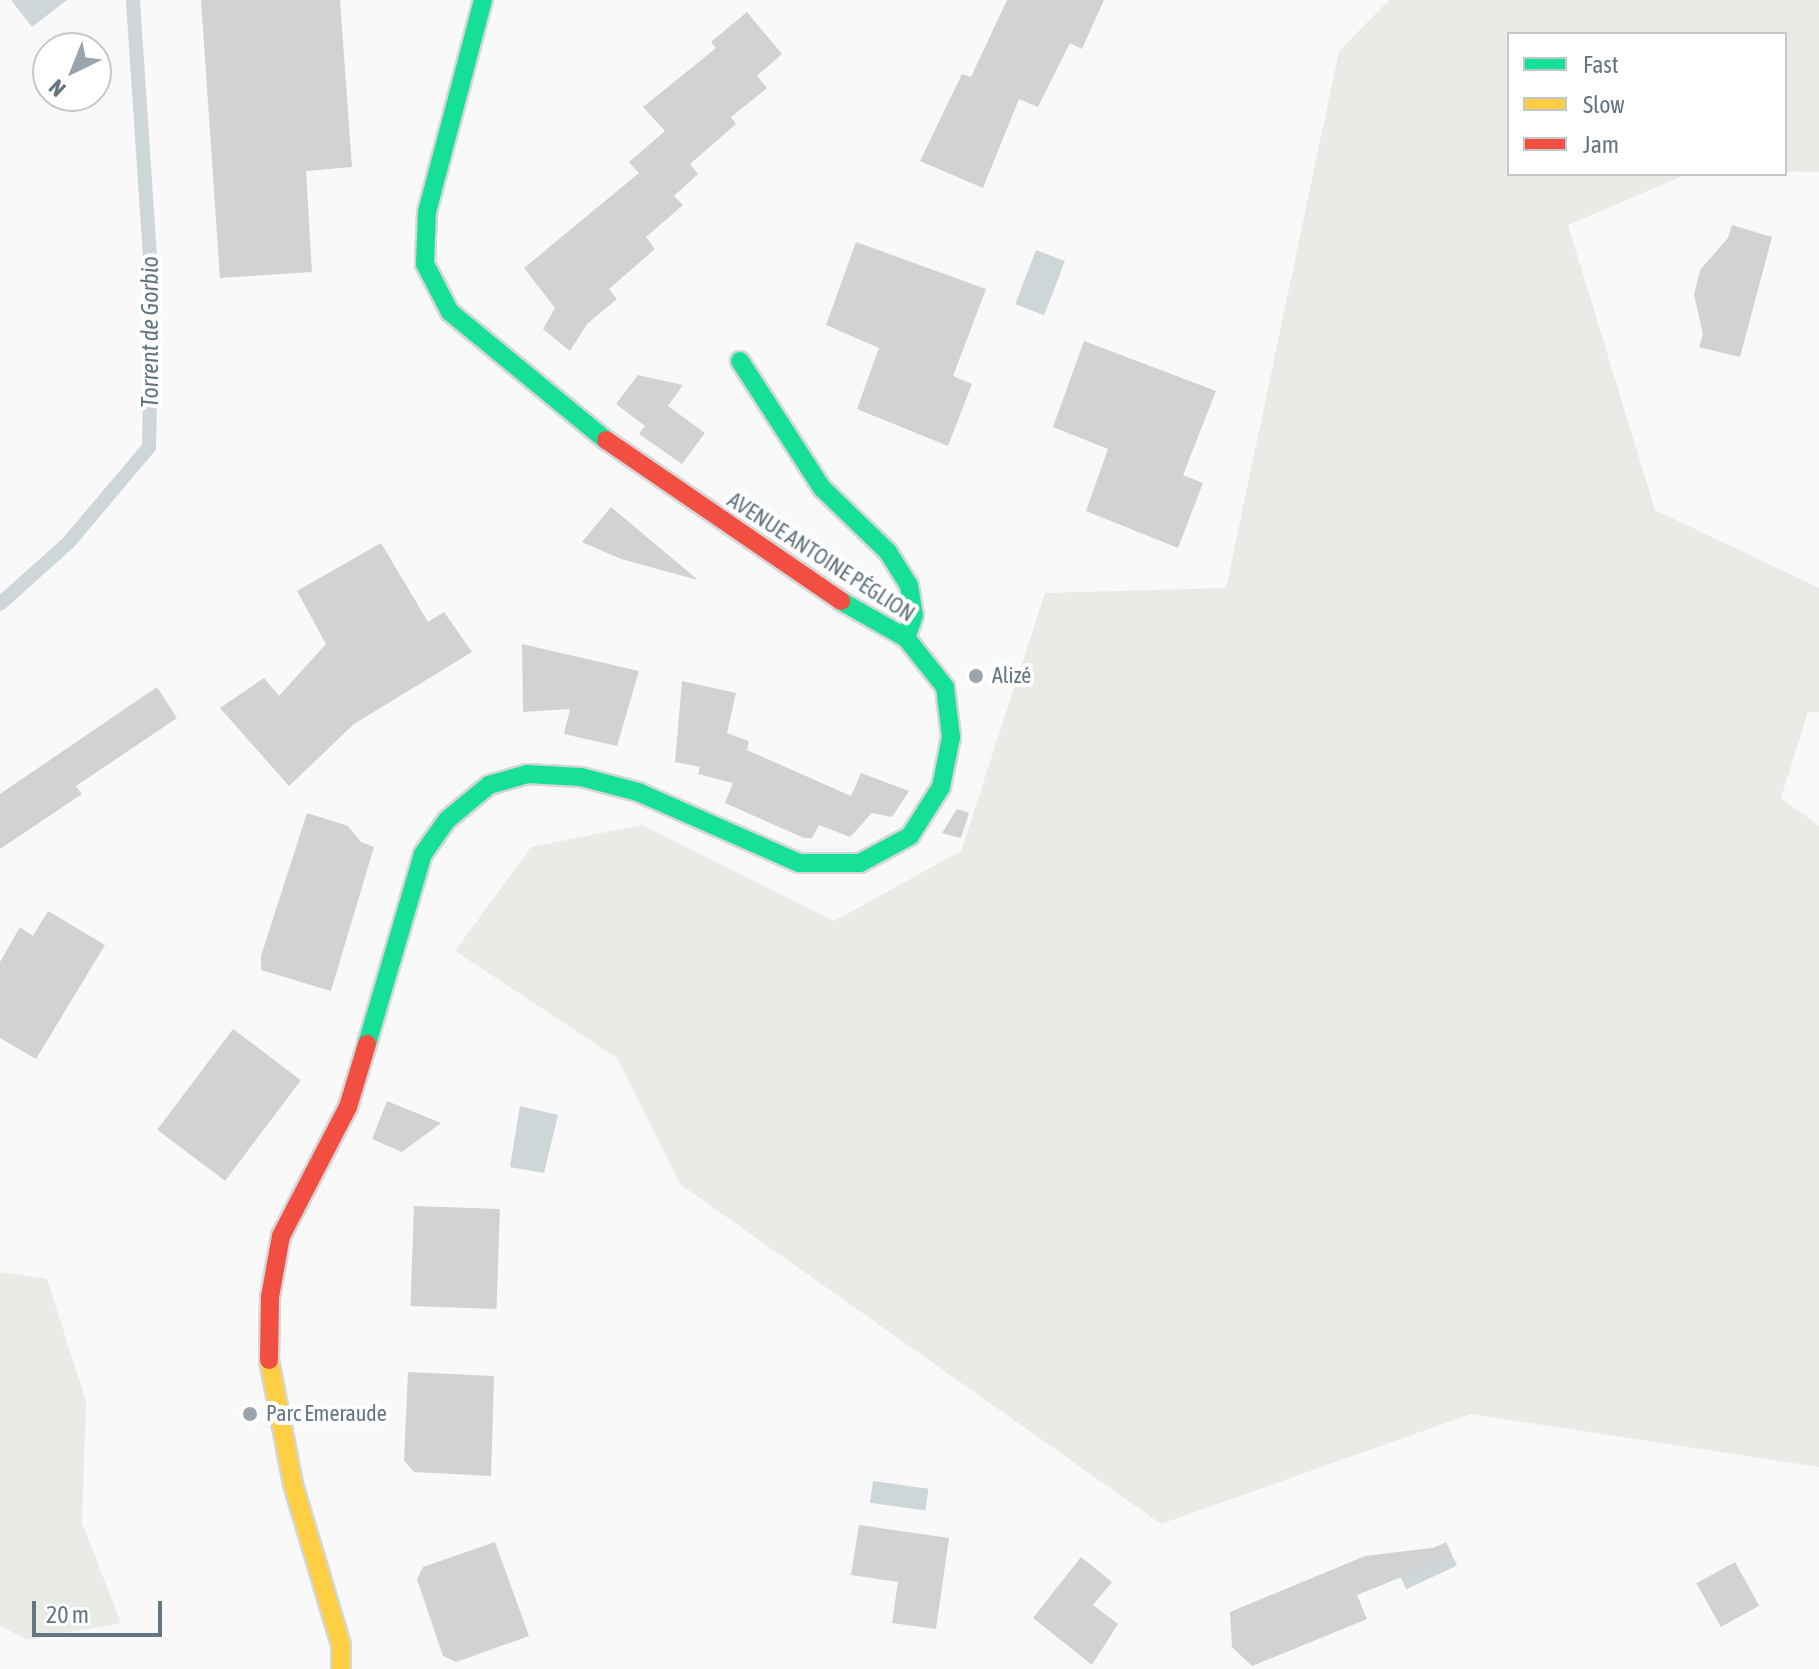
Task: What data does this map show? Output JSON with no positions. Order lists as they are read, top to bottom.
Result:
{
  "streets": {
    "street": ["AVENUE ANTOINE PÉGLION"]
  },
  "water": ["Torrent de Gorbio"],
  "places": ["Alizé", "Parc Emeraude"],
  "legend": ["Fast", "Slow", "Jam"],
  "scale_bar": "20 m",
  "north": "bottom left"
}
